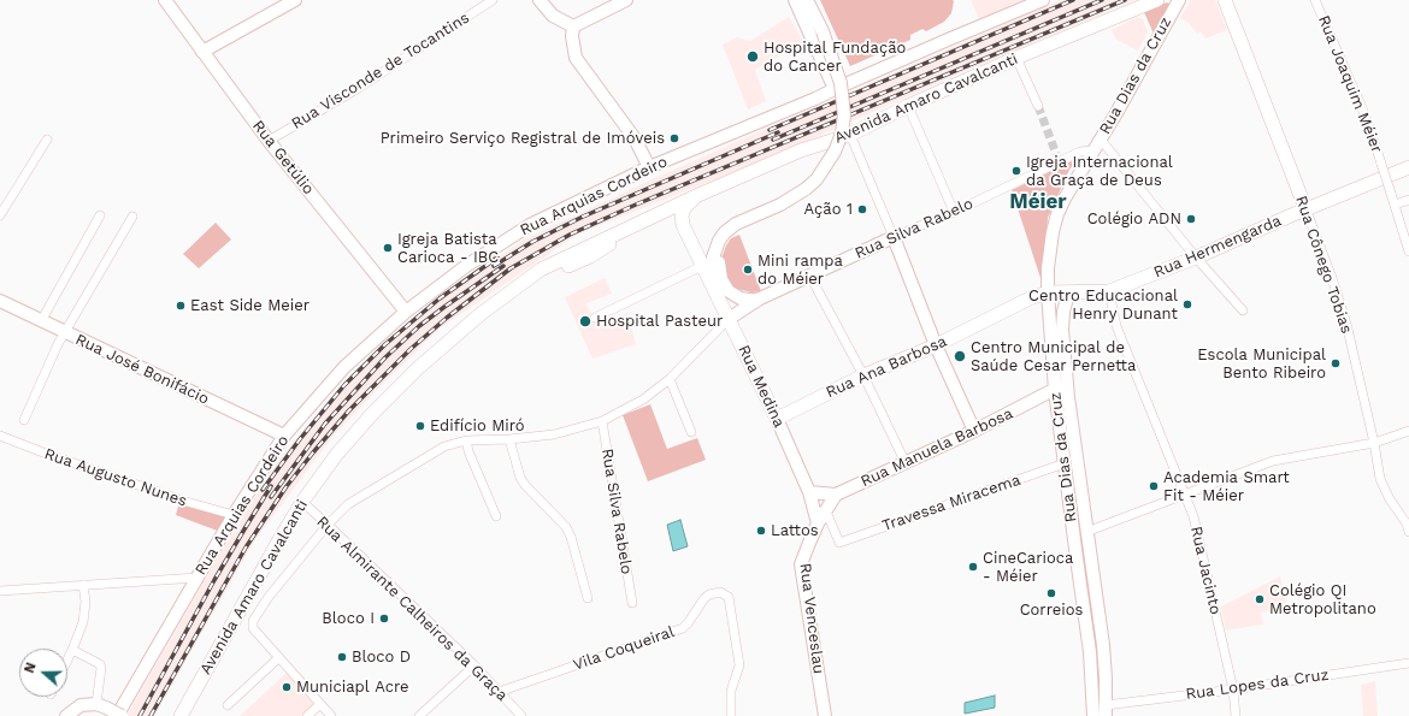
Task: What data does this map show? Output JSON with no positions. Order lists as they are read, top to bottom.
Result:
{
  "streets": {
    "main road": [
      "Avenida Amaro Cavalcanti",
      "Rua Hermengarda",
      "Rua Cônego Tobias",
      "Rua Ana Barbosa",
      "Rua Medina"
    ],
    "street": [
      "Rua Visconde de Tocantins",
      "Rua Dias da Cruz",
      "Rua Joaquim Méier",
      "Rua Getúlio",
      "Rua Arquias Cordeiro",
      "Rua Silva Rabelo",
      "Rua José Bonifácio",
      "Rua Manuela Barbosa",
      "Rua Augusto Nunes",
      "Travessa Miracema",
      "Rua Jacinto",
      "Rua Almirante Calheiros da Graça",
      "Rua Venceslau",
      "Vila Coqueiral",
      "Rua Lopes da Cruz"
    ]
  },
  "crossings": [
    ["Rua Visconde de Tocantins", "Rua Getúlio"],
    ["Rua Dias da Cruz", "Rua Silva Rabelo"],
    ["Rua Dias da Cruz", "Rua Hermengarda"],
    ["Rua Dias da Cruz", "Rua Ana Barbosa"],
    ["Rua Dias da Cruz", "Rua Manuela Barbosa"],
    ["Rua Dias da Cruz", "Travessa Miracema"],
    ["Rua Dias da Cruz", "Rua Lopes da Cruz"],
    ["Avenida Amaro Cavalcanti", "Rua Almirante Calheiros da Graça"],
    ["Rua Getúlio", "Rua Arquias Cordeiro"],
    ["Rua Arquias Cordeiro", "Rua José Bonifácio"],
    ["Rua Arquias Cordeiro", "Rua Augusto Nunes"],
    ["Rua Silva Rabelo", "Rua Medina"],
    ["Rua Silva Rabelo", "Rua Almirante Calheiros da Graça"],
    ["Rua Hermengarda", "Rua Cônego Tobias"],
    ["Rua Hermengarda", "Rua Ana Barbosa"],
    ["Rua Hermengarda", "Rua Jacinto"],
    ["Rua Ana Barbosa", "Rua Medina"],
    ["Rua Medina", "Rua Venceslau"],
    ["Rua Jacinto", "Rua Lopes da Cruz"],
    ["Rua Almirante Calheiros da Graça", "Vila Coqueiral"]
  ],
  "districts": ["Méier"],
  "places": [
    "Hospital Fundação do Cancer",
    "Primeiro Serviço Registral de Imóveis",
    "Igreja Internacional da Graça de Deus",
    "Ação 1",
    "Colégio ADN",
    "Igreja Batista Carioca - IBC",
    "Mini rampa do Méier",
    "Centro Educacional Henry Dunant",
    "East Side Meier",
    "Hospital Pasteur",
    "Centro Municipal de Saúde Cesar Pernetta",
    "Escola Municipal Bento Ribeiro",
    "Edifício Miró",
    "Academia Smart Fit - Méier",
    "Lattos",
    "CineCarioca - Méier",
    "Correios",
    "Colégio QI Metropolitano",
    "Bloco I",
    "Bloco D",
    "Municiapl Acre"
  ],
  "north": "left"
}
